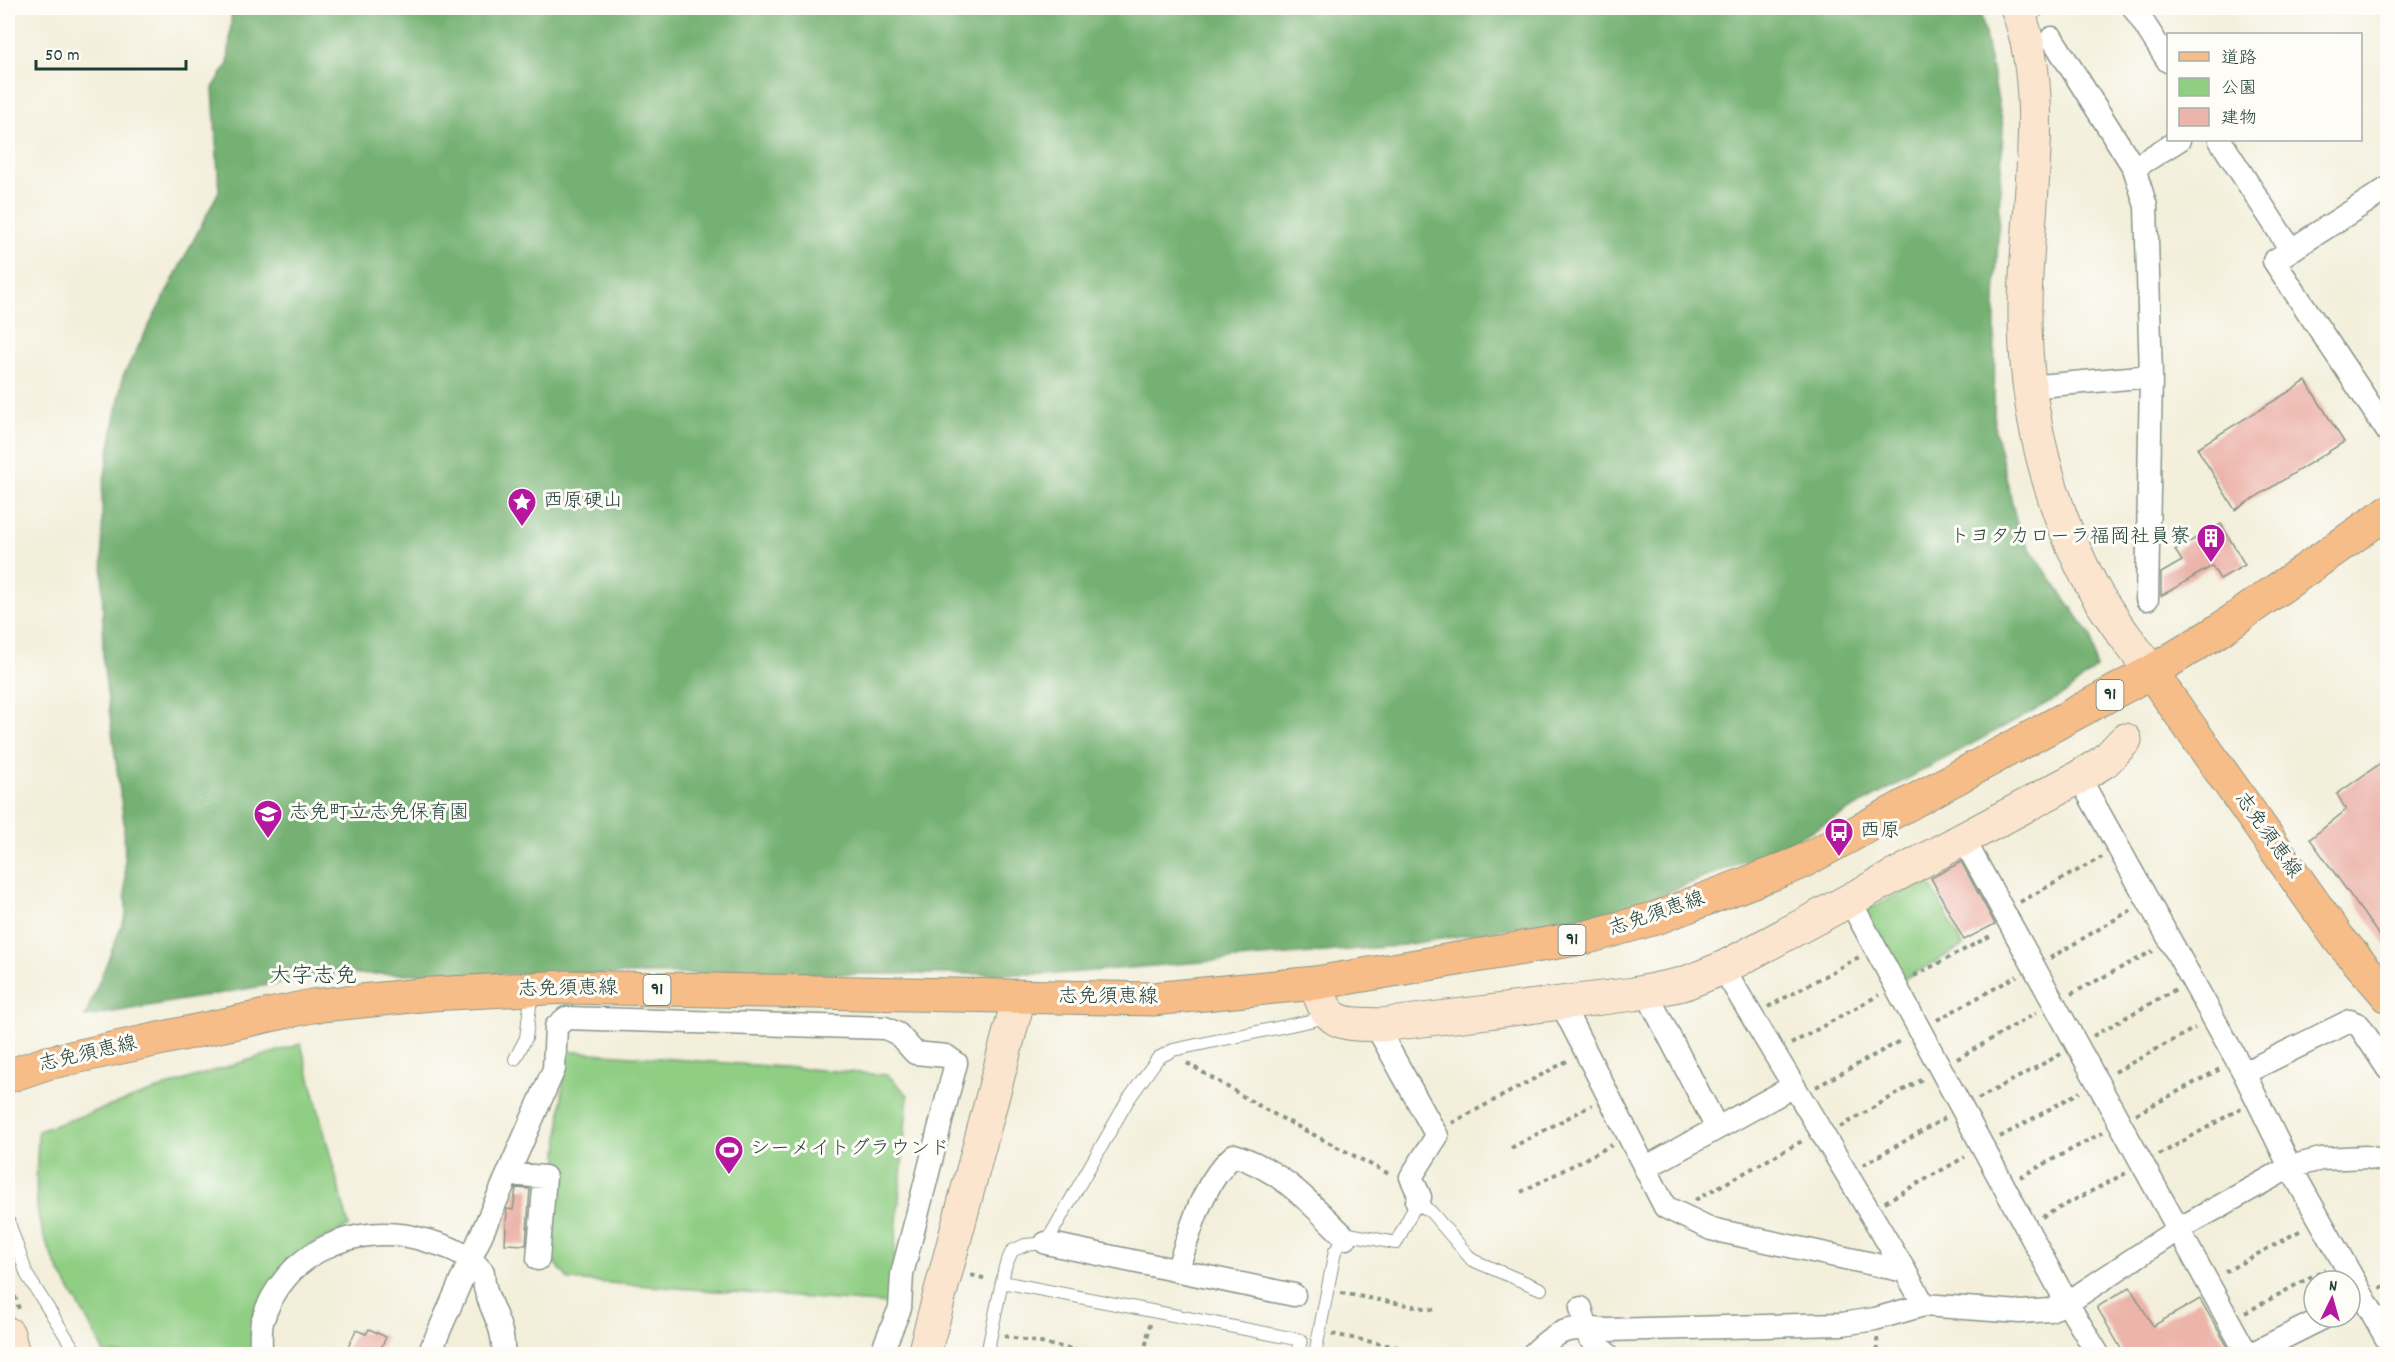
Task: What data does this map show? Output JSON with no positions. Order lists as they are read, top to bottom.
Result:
{
  "streets": {
    "main road": ["91", "志免須恵線"]
  },
  "districts": ["大字志免"],
  "places": {
    "place": ["西原硬山"],
    "building": ["トヨタカローラ福岡社員寮"],
    "school or university": ["志免町立志免保育園"],
    "bus stop": ["西原"],
    "sports": ["シーメイトグラウンド"]
  },
  "legend": ["道路", "公園", "建物"],
  "scale_bar": "50 m",
  "north": "top"
}
